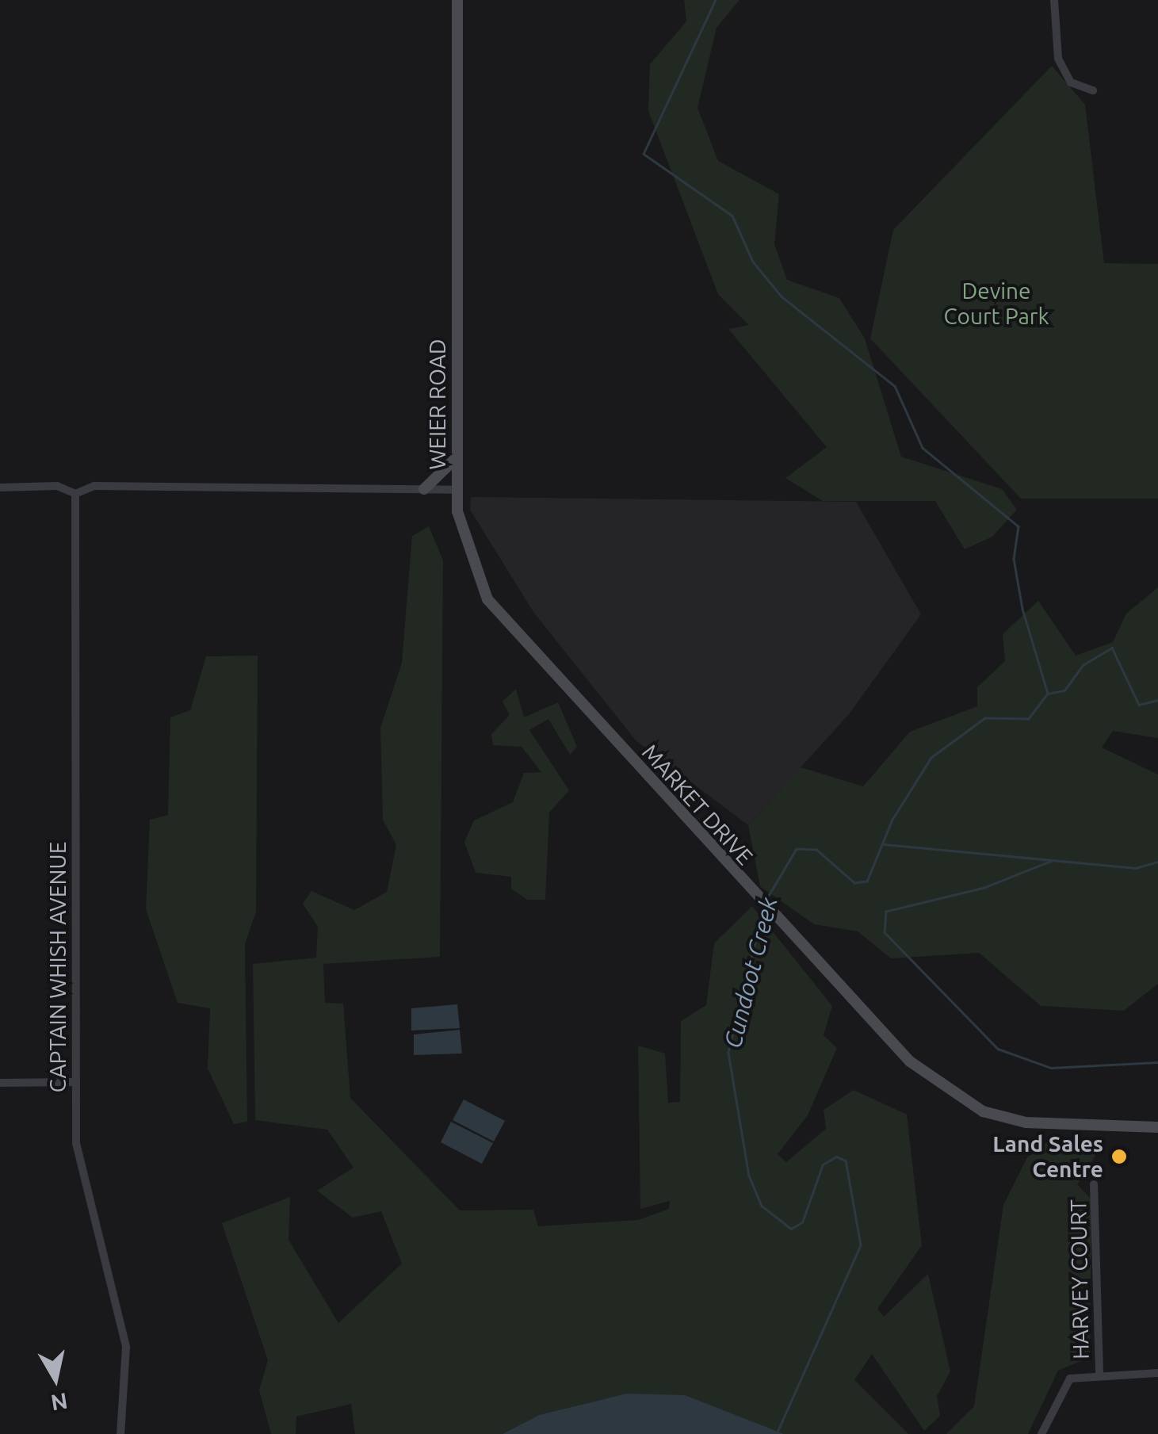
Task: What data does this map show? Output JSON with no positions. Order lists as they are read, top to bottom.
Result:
{
  "streets": {
    "street": [
      "WEIER ROAD",
      "MARKET DRIVE",
      "CAPTAIN WHISH AVENUE",
      "HARVEY COURT"
    ]
  },
  "crossings": [
    ["WEIER ROAD", "MARKET DRIVE"],
    ["WEIER ROAD", "CAPTAIN WHISH AVENUE"]
  ],
  "water": ["Cundoot Creek"],
  "parks": ["Devine Court Park"],
  "places": ["Land Sales Centre"],
  "north": "bottom"
}
